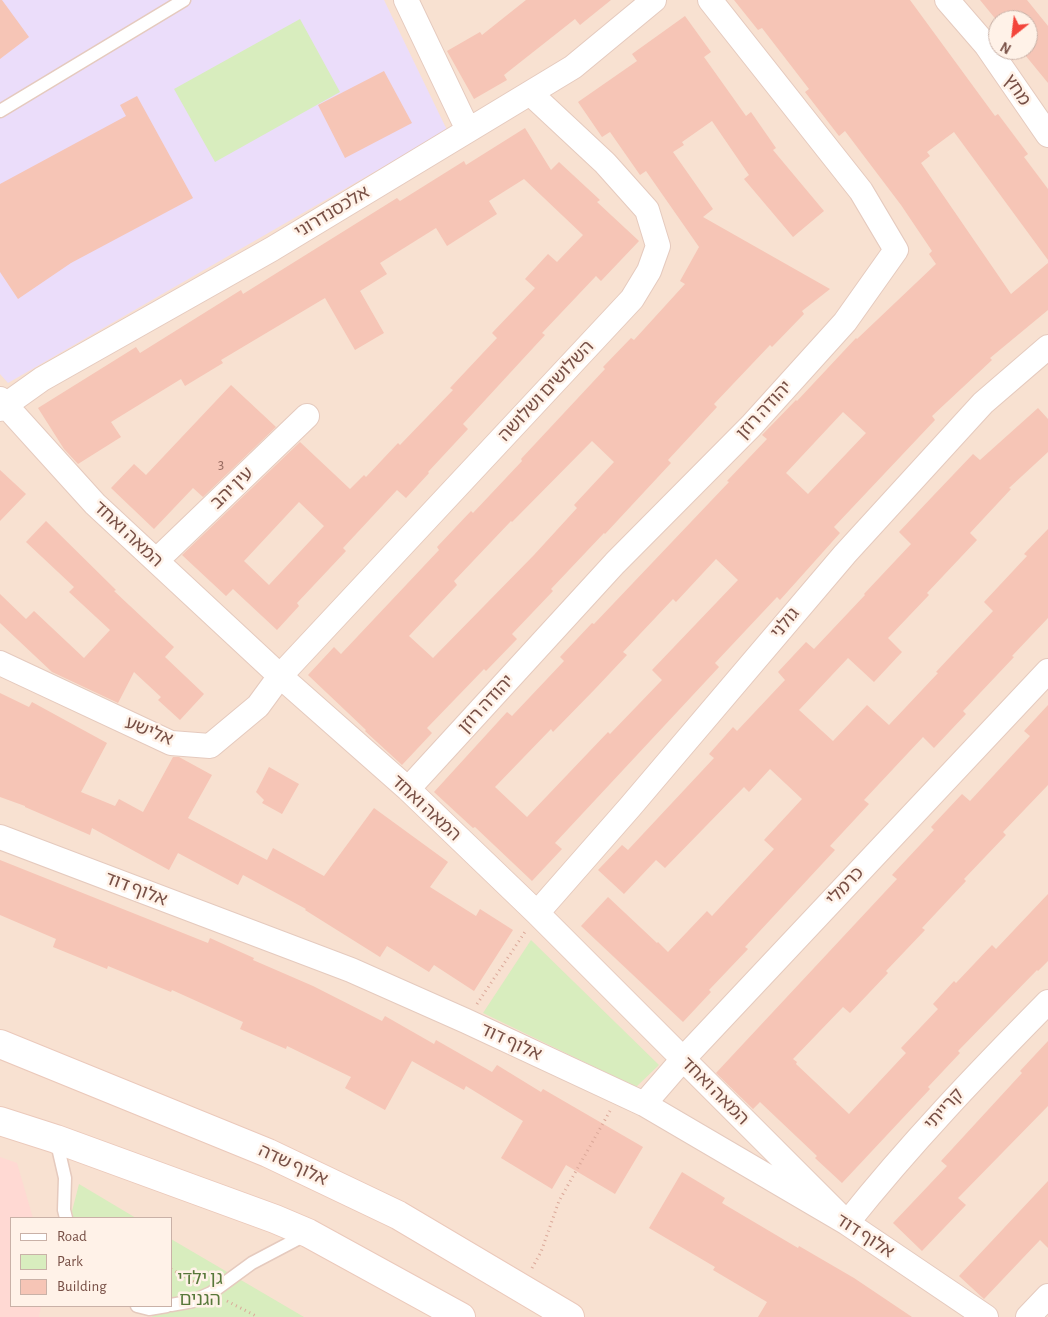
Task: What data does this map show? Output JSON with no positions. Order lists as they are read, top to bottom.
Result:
{
  "streets": {
    "main road": ["אלוף שדה"],
    "street": [
      "מחץ",
      "אלכסנדרוני",
      "השלושים ושלושה",
      "יהודה רוזן",
      "עין יהב",
      "המאה ואחד",
      "גולני",
      "אלישע",
      "כרמלי",
      "אלוף דוד",
      "קרייתי"
    ]
  },
  "crossings": [
    ["אלכסנדרוני", "השלושים ושלושה"],
    ["אלכסנדרוני", "המאה ואחד"],
    ["השלושים ושלושה", "המאה ואחד"],
    ["השלושים ושלושה", "אלישע"],
    ["יהודה רוזן", "המאה ואחד"],
    ["עין יהב", "המאה ואחד"],
    ["המאה ואחד", "גולני"],
    ["המאה ואחד", "אלישע"],
    ["המאה ואחד", "כרמלי"],
    ["המאה ואחד", "אלוף דוד"],
    ["המאה ואחד", "קרייתי"],
    ["כרמלי", "אלוף דוד"],
    ["אלוף דוד", "קרייתי"]
  ],
  "parks": ["גן ילדי הגנים"],
  "house_numbers": ["3"],
  "legend": ["Road", "Park", "Building"],
  "north": "bottom left"
}
